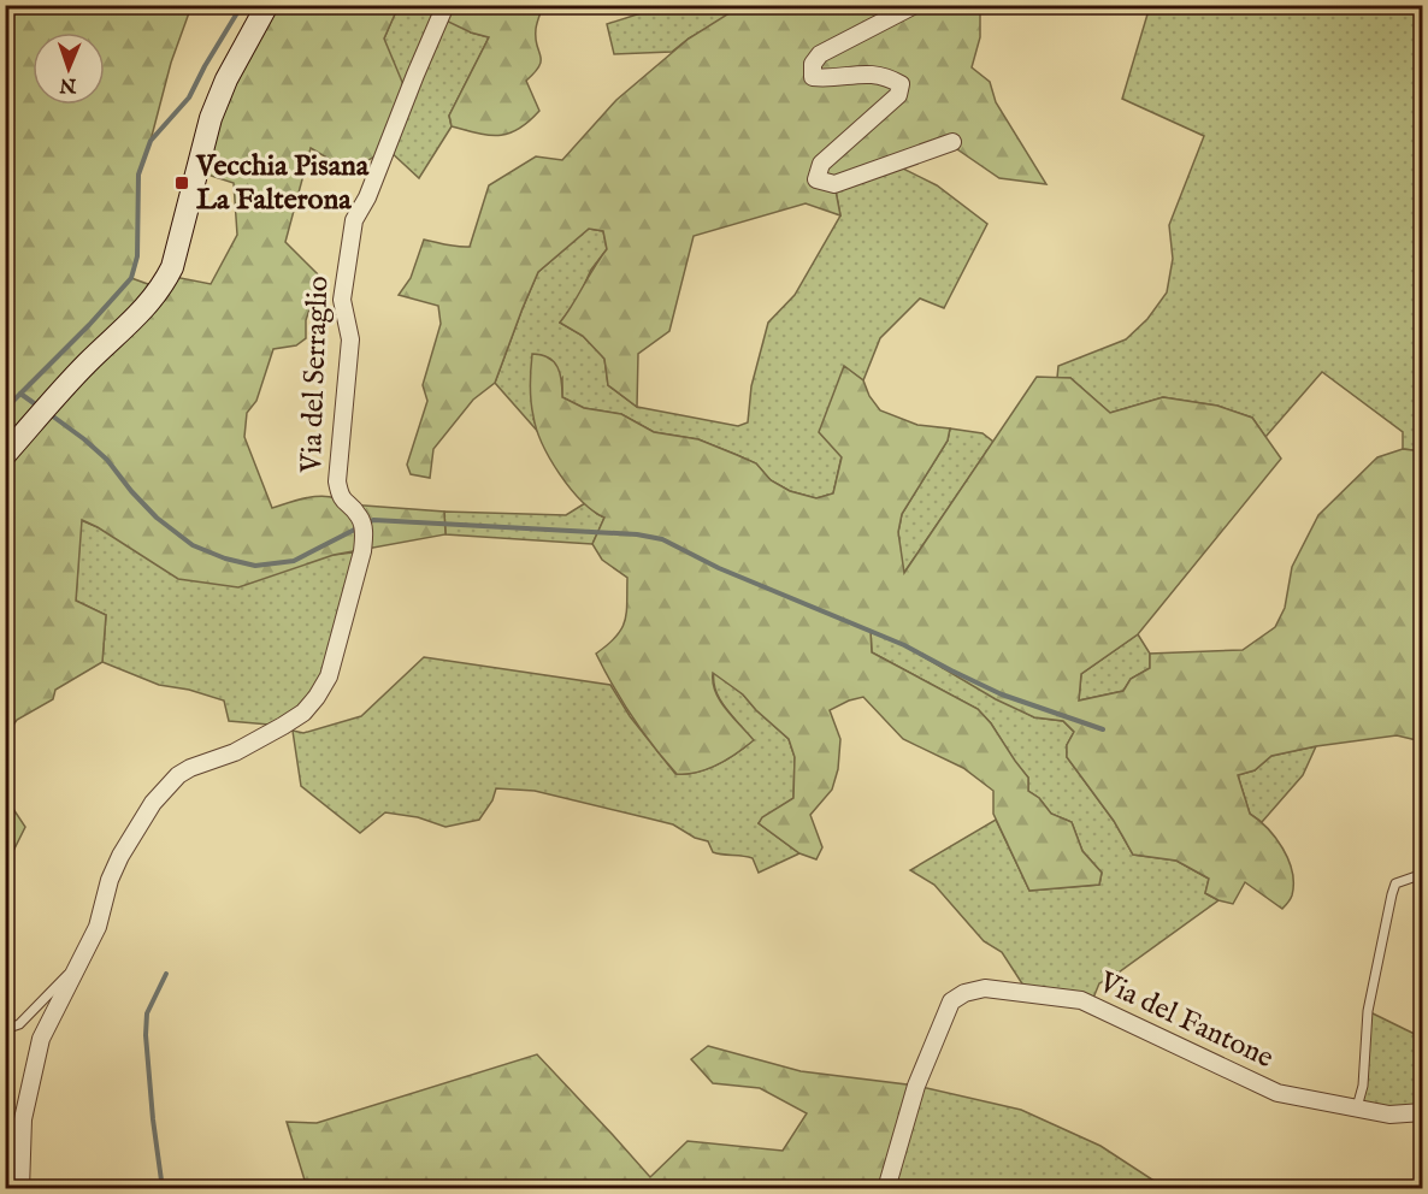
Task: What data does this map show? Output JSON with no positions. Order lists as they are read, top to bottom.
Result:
{
  "streets": {
    "street": ["Via del Serraglio", "Via del Fantone"]
  },
  "places": {
    "transit": ["Vecchia Pisana La Falterona"]
  },
  "north": "bottom"
}
